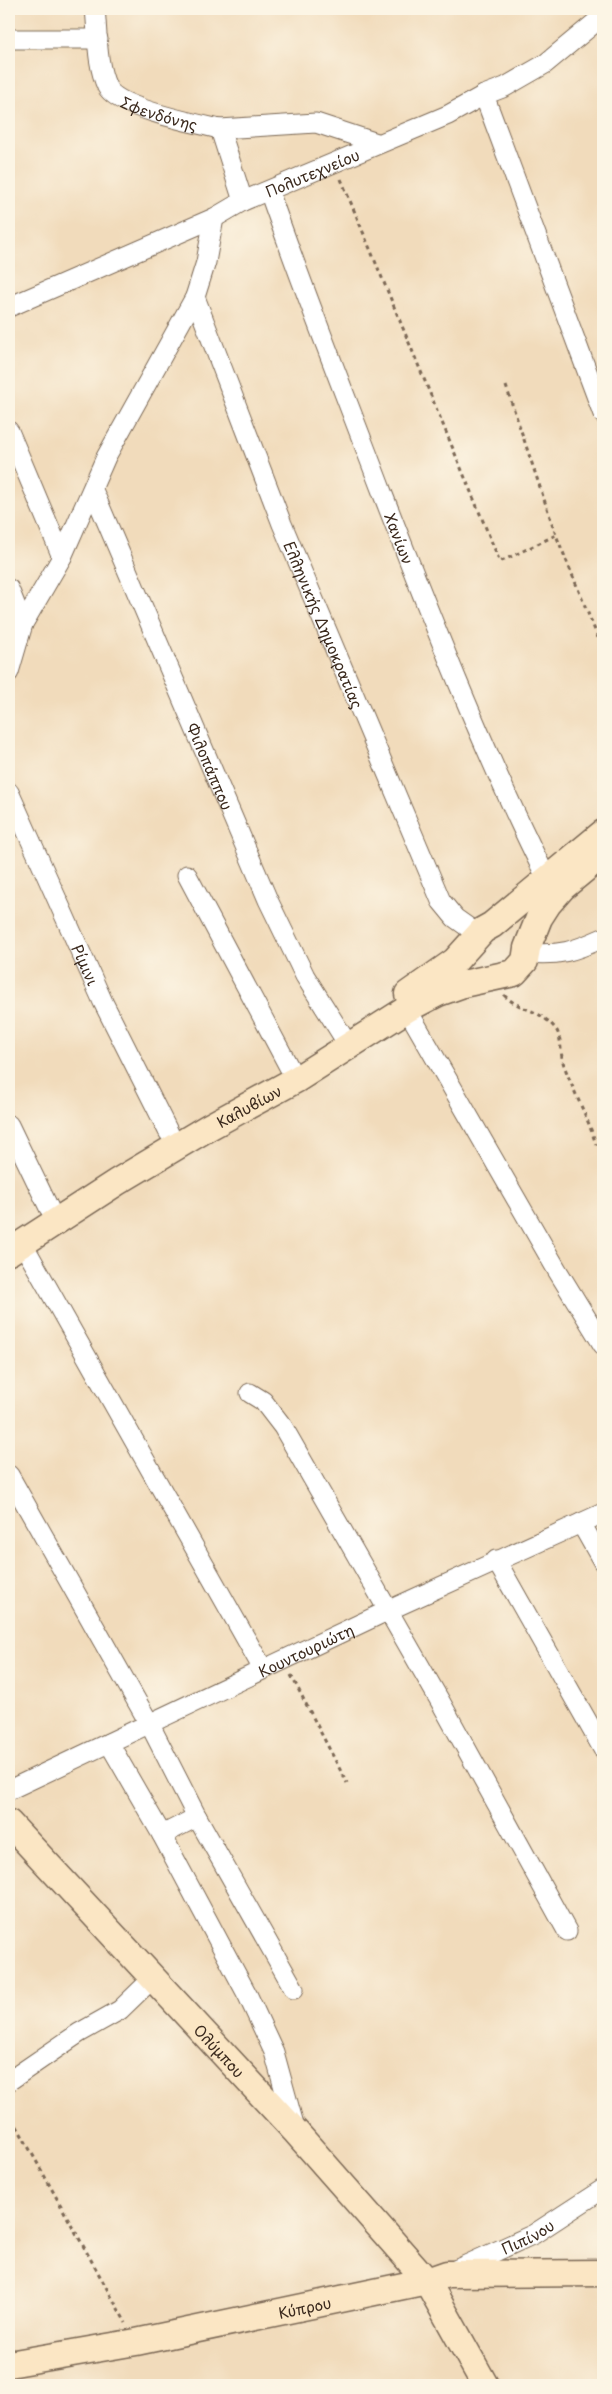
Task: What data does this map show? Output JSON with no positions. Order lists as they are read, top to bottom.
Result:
{
  "streets": {
    "main road": ["Καλυβίων", "Ολύμπου", "Κύπρου"],
    "street": [
      "Σφενδόνης",
      "Πολυτεχνείου",
      "Χανίων",
      "Ελληνικής Δημοκρατίας",
      "Φιλοπάππου",
      "Ρίμινι",
      "Κουντουριώτη",
      "Πιπίνου"
    ]
  },
  "crossings": [
    ["Πολυτεχνείου", "Χανίων"],
    ["Χανίων", "Καλυβίων"],
    ["Ελληνικής Δημοκρατίας", "Καλυβίων"],
    ["Φιλοπάππου", "Καλυβίων"],
    ["Ρίμινι", "Καλυβίων"],
    ["Ολύμπου", "Πιπίνου"],
    ["Ολύμπου", "Κύπρου"],
    ["Πιπίνου", "Κύπρου"]
  ]
}
